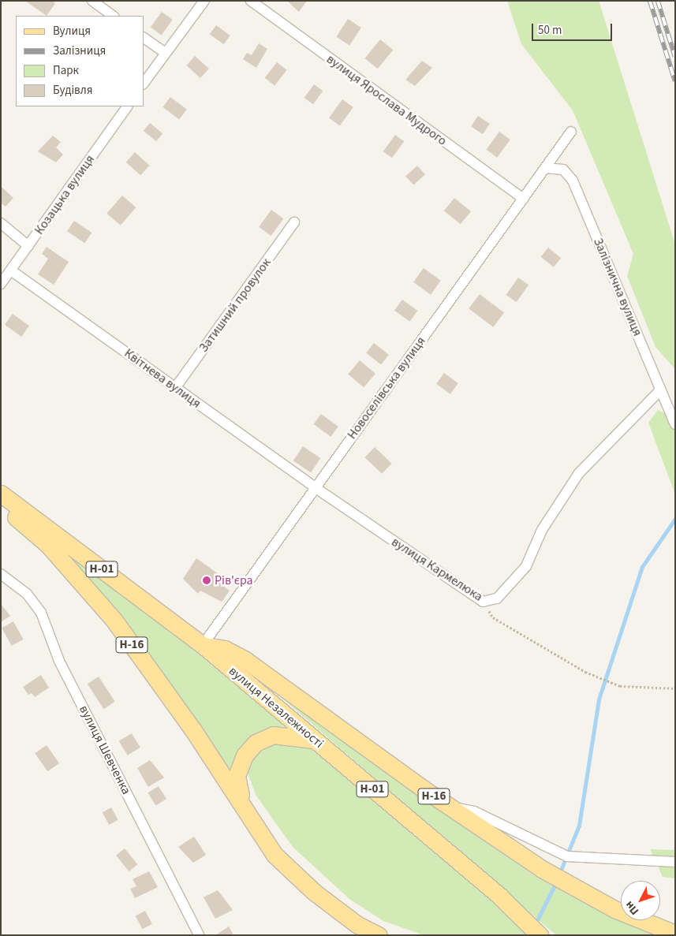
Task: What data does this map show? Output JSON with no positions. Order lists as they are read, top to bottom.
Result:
{
  "streets": {
    "main road": ["Н-01", "Н-16", "вулиця Незалежності"],
    "street": [
      "вулиця Ярослава Мудрого",
      "Козацька вулиця",
      "Залізнична вулиця",
      "Затишний провулок",
      "Квітнева вулиця",
      "Новоселівська вулиця",
      "вулиця Кармелюка",
      "вулиця Шевченка"
    ]
  },
  "crossings": [
    ["вулиця Ярослава Мудрого", "Новоселівська вулиця"],
    ["Козацька вулиця", "Квітнева вулиця"],
    ["Залізнична вулиця", "Новоселівська вулиця"],
    ["Залізнична вулиця", "вулиця Кармелюка"],
    ["Затишний провулок", "Квітнева вулиця"],
    ["Квітнева вулиця", "Новоселівська вулиця"],
    ["Квітнева вулиця", "вулиця Кармелюка"],
    ["Новоселівська вулиця", "вулиця Кармелюка"],
    ["Новоселівська вулиця", "Н-16"],
    ["Новоселівська вулиця", "вулиця Незалежності"],
    ["Н-16", "вулиця Незалежності"]
  ],
  "places": ["Рів'єра"],
  "legend": [
    "Вулиця",
    "Залізниця",
    "Парк",
    "Будівля"
  ],
  "scale_bar": "50 m",
  "north": "bottom left"
}
